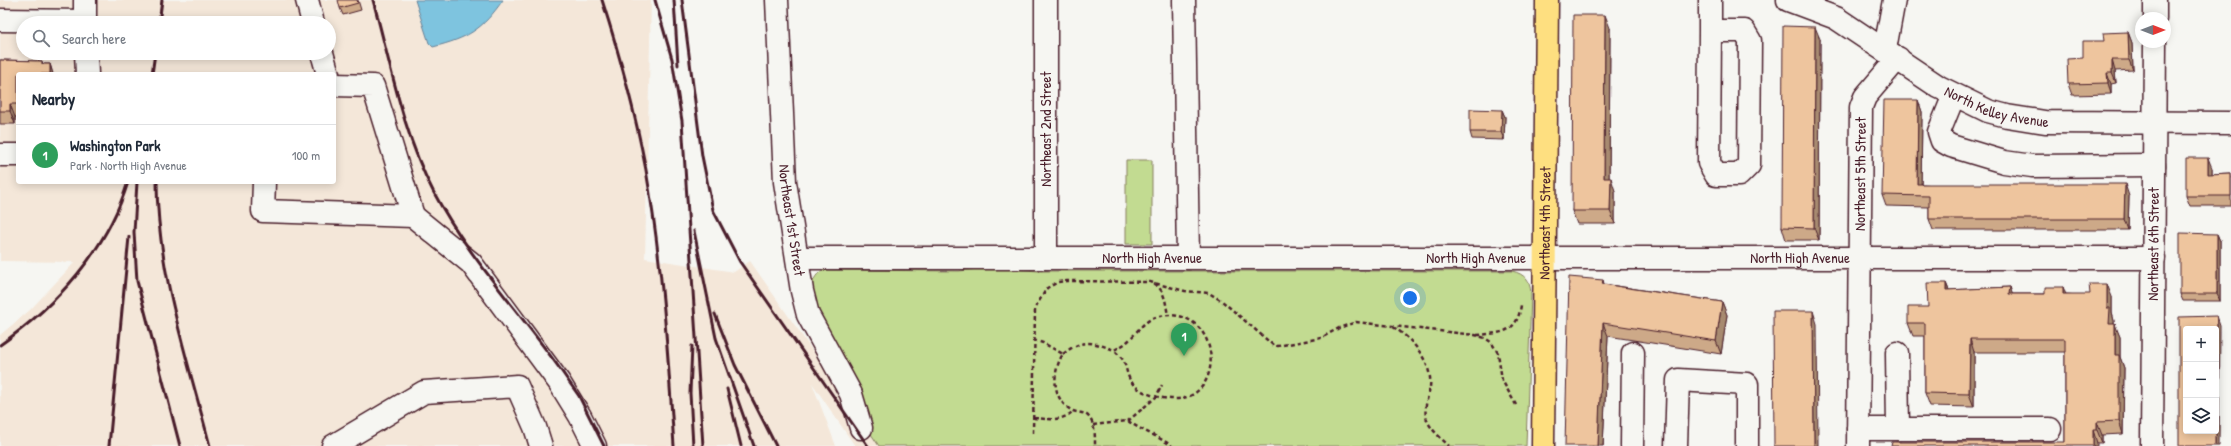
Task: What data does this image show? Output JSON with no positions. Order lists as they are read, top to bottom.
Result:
{
  "streets": {
    "main road": ["Northeast 4th Street"],
    "street": [
      "North Kelley Avenue",
      "Northeast 2nd Street",
      "Northeast 5th Street",
      "Northeast 1st Street",
      "Northeast 6th Street",
      "North High Avenue"
    ]
  },
  "crossings": [
    ["North Kelley Avenue", "Northeast 5th Street"],
    ["North Kelley Avenue", "Northeast 6th Street"],
    ["Northeast 2nd Street", "North High Avenue"],
    ["Northeast 5th Street", "North High Avenue"],
    ["Northeast 1st Street", "North High Avenue"],
    ["Northeast 4th Street", "North High Avenue"],
    ["Northeast 6th Street", "North High Avenue"]
  ],
  "north": "right",
  "page": {
    "search": "Search here",
    "heading": "Nearby",
    "list": [
      {
        "mark": "1",
        "name": "Washington Park",
        "note": "Park · North High Avenue",
        "value": "100 m"
      }
    ],
    "pins": "1",
    "map_buttons": ["+", "−"]
  }
}
